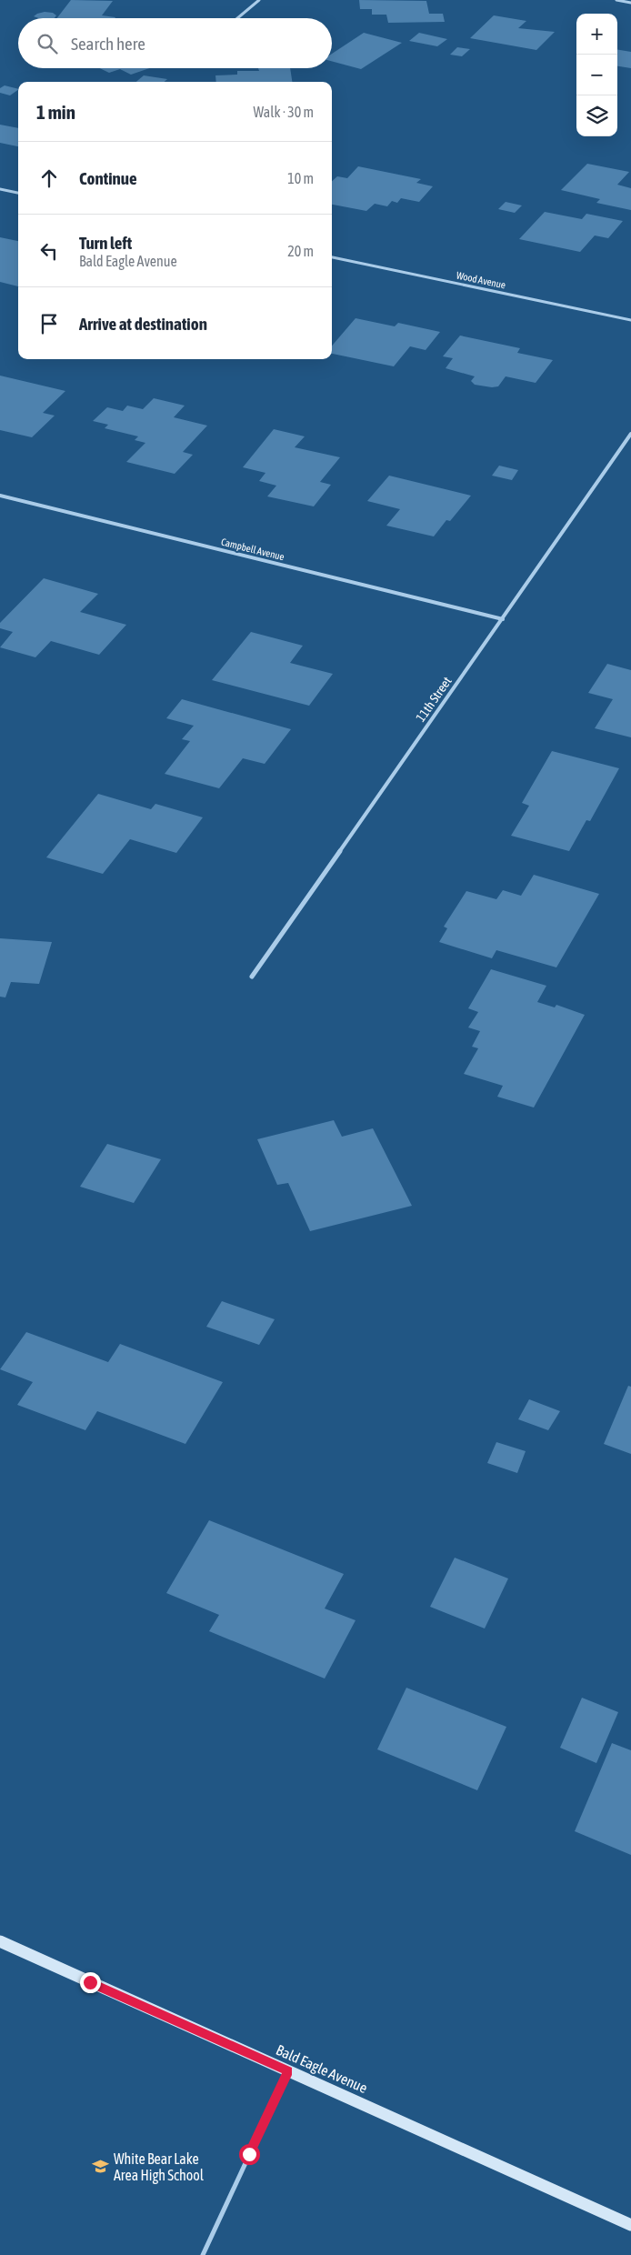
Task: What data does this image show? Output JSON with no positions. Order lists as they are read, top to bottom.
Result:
{
  "streets": {
    "street": [
      "Wood Avenue",
      "Campbell Avenue",
      "11th Street",
      "Bald Eagle Avenue"
    ]
  },
  "crossings": [
    ["Campbell Avenue", "11th Street"]
  ],
  "places": {
    "school or university": ["White Bear Lake Area High School"]
  },
  "page": {
    "map_buttons": ["+", "−"],
    "search": "Search here",
    "heading": ["1 min", "Walk · 30 m"],
    "list": [
      ["Continue", "10 m"],
      ["Turn left", "Bald Eagle Avenue", "20 m"],
      "Arrive at destination"
    ]
  }
}
